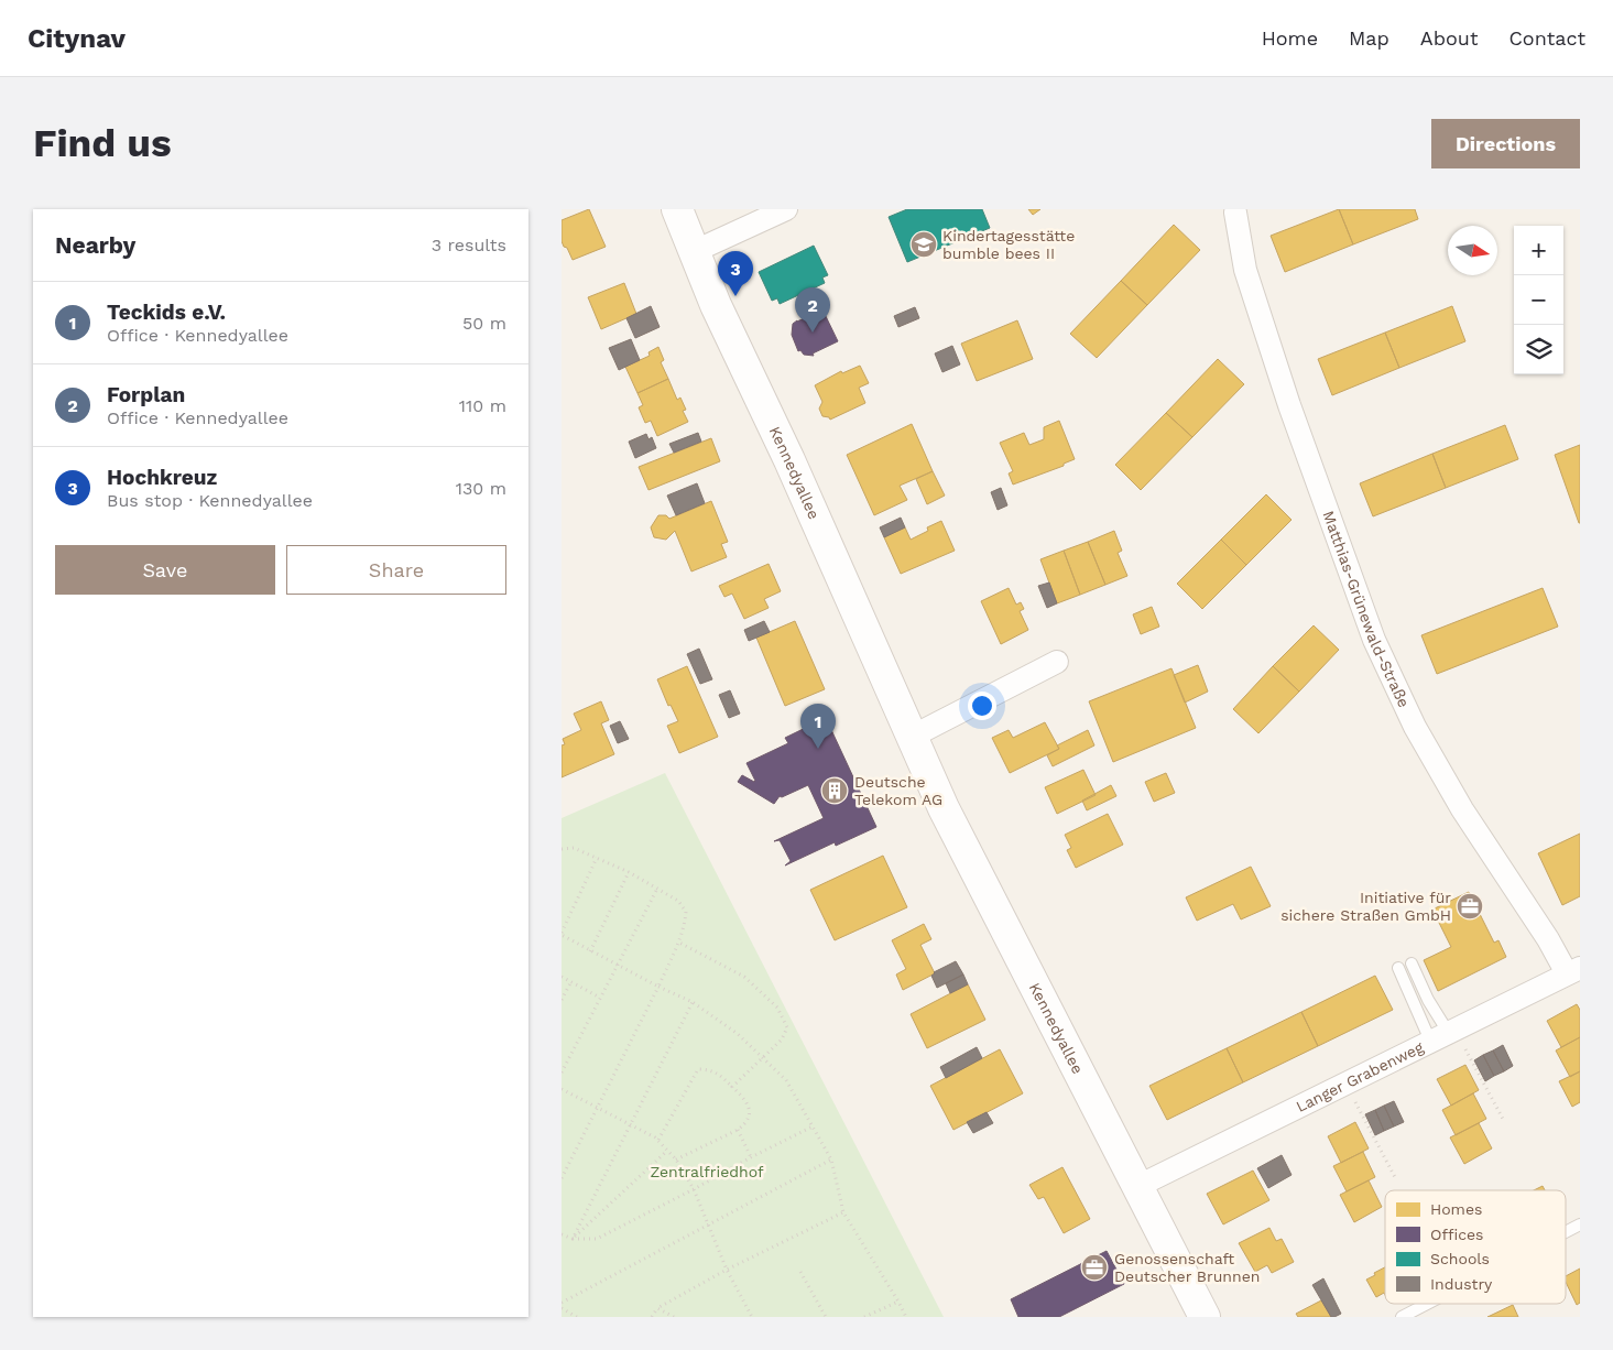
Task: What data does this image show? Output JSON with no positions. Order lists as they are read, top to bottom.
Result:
{
  "streets": {
    "street": ["Kennedyallee", "Matthias-Grünewald-Straße", "Langer Grabenweg"]
  },
  "crossings": [
    ["Kennedyallee", "Langer Grabenweg"],
    ["Matthias-Grünewald-Straße", "Langer Grabenweg"]
  ],
  "parks": ["Zentralfriedhof"],
  "places": {
    "school or university": ["Kindertagesstätte bumble bees II"],
    "building": ["Deutsche Telekom AG"],
    "office": ["Initiative für sichere Straßen GmbH", "Genossenschaft Deutscher Brunnen"]
  },
  "legend": [
    "Homes",
    "Offices",
    "Schools",
    "Industry"
  ],
  "north": "right",
  "page": {
    "header": "Citynav",
    "nav": [
      "Home",
      "Map",
      "About",
      "Contact"
    ],
    "buttons": [
      "Directions",
      ["Save", "Share"]
    ],
    "title": "Find us",
    "heading": ["Nearby", "3 results"],
    "map_buttons": ["+", "−"],
    "pins": ["3", "2", "1"],
    "list": [
      {
        "mark": "1",
        "name": "Teckids e.V.",
        "note": "Office · Kennedyallee",
        "value": "50 m"
      },
      {
        "mark": "2",
        "name": "Forplan",
        "note": "Office · Kennedyallee",
        "value": "110 m"
      },
      {
        "mark": "3",
        "name": "Hochkreuz",
        "note": "Bus stop · Kennedyallee",
        "value": "130 m"
      }
    ]
  }
}
